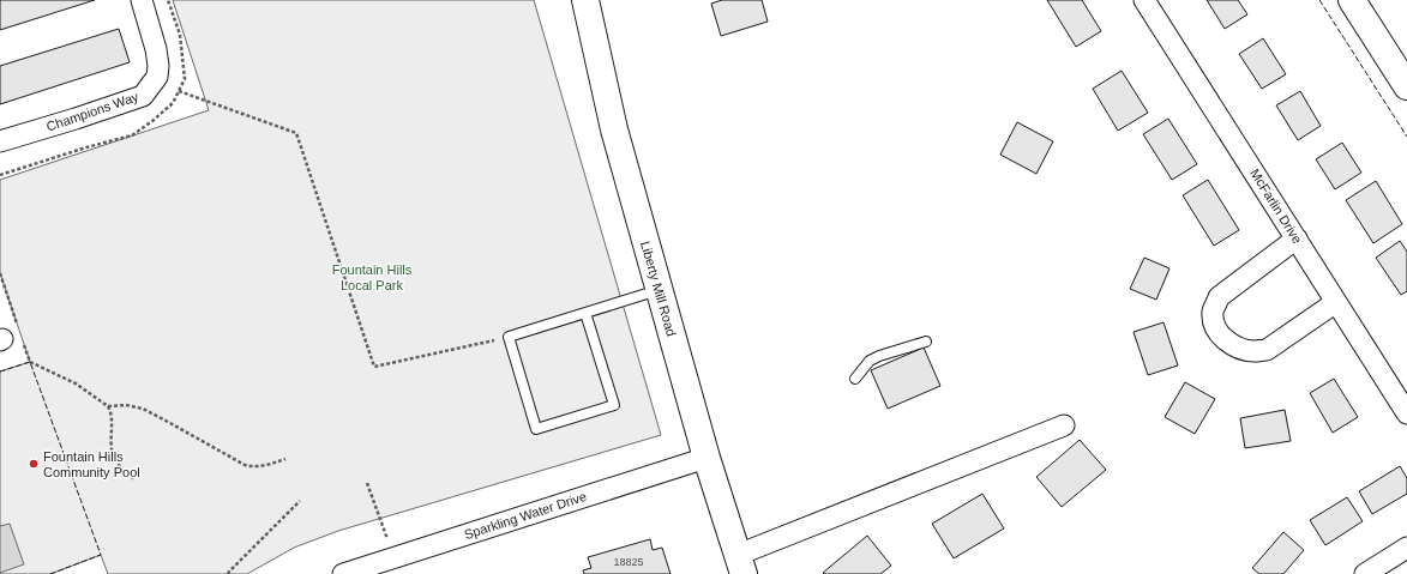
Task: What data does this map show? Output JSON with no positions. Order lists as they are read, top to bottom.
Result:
{
  "streets": {
    "street": [
      "Champions Way",
      "McFarlin Drive",
      "Liberty Mill Road",
      "Sparkling Water Drive"
    ]
  },
  "crossings": [
    ["Liberty Mill Road", "Sparkling Water Drive"]
  ],
  "parks": ["Fountain Hills Local Park"],
  "places": ["Fountain Hills Community Pool"],
  "house_numbers": ["18825"]
}
